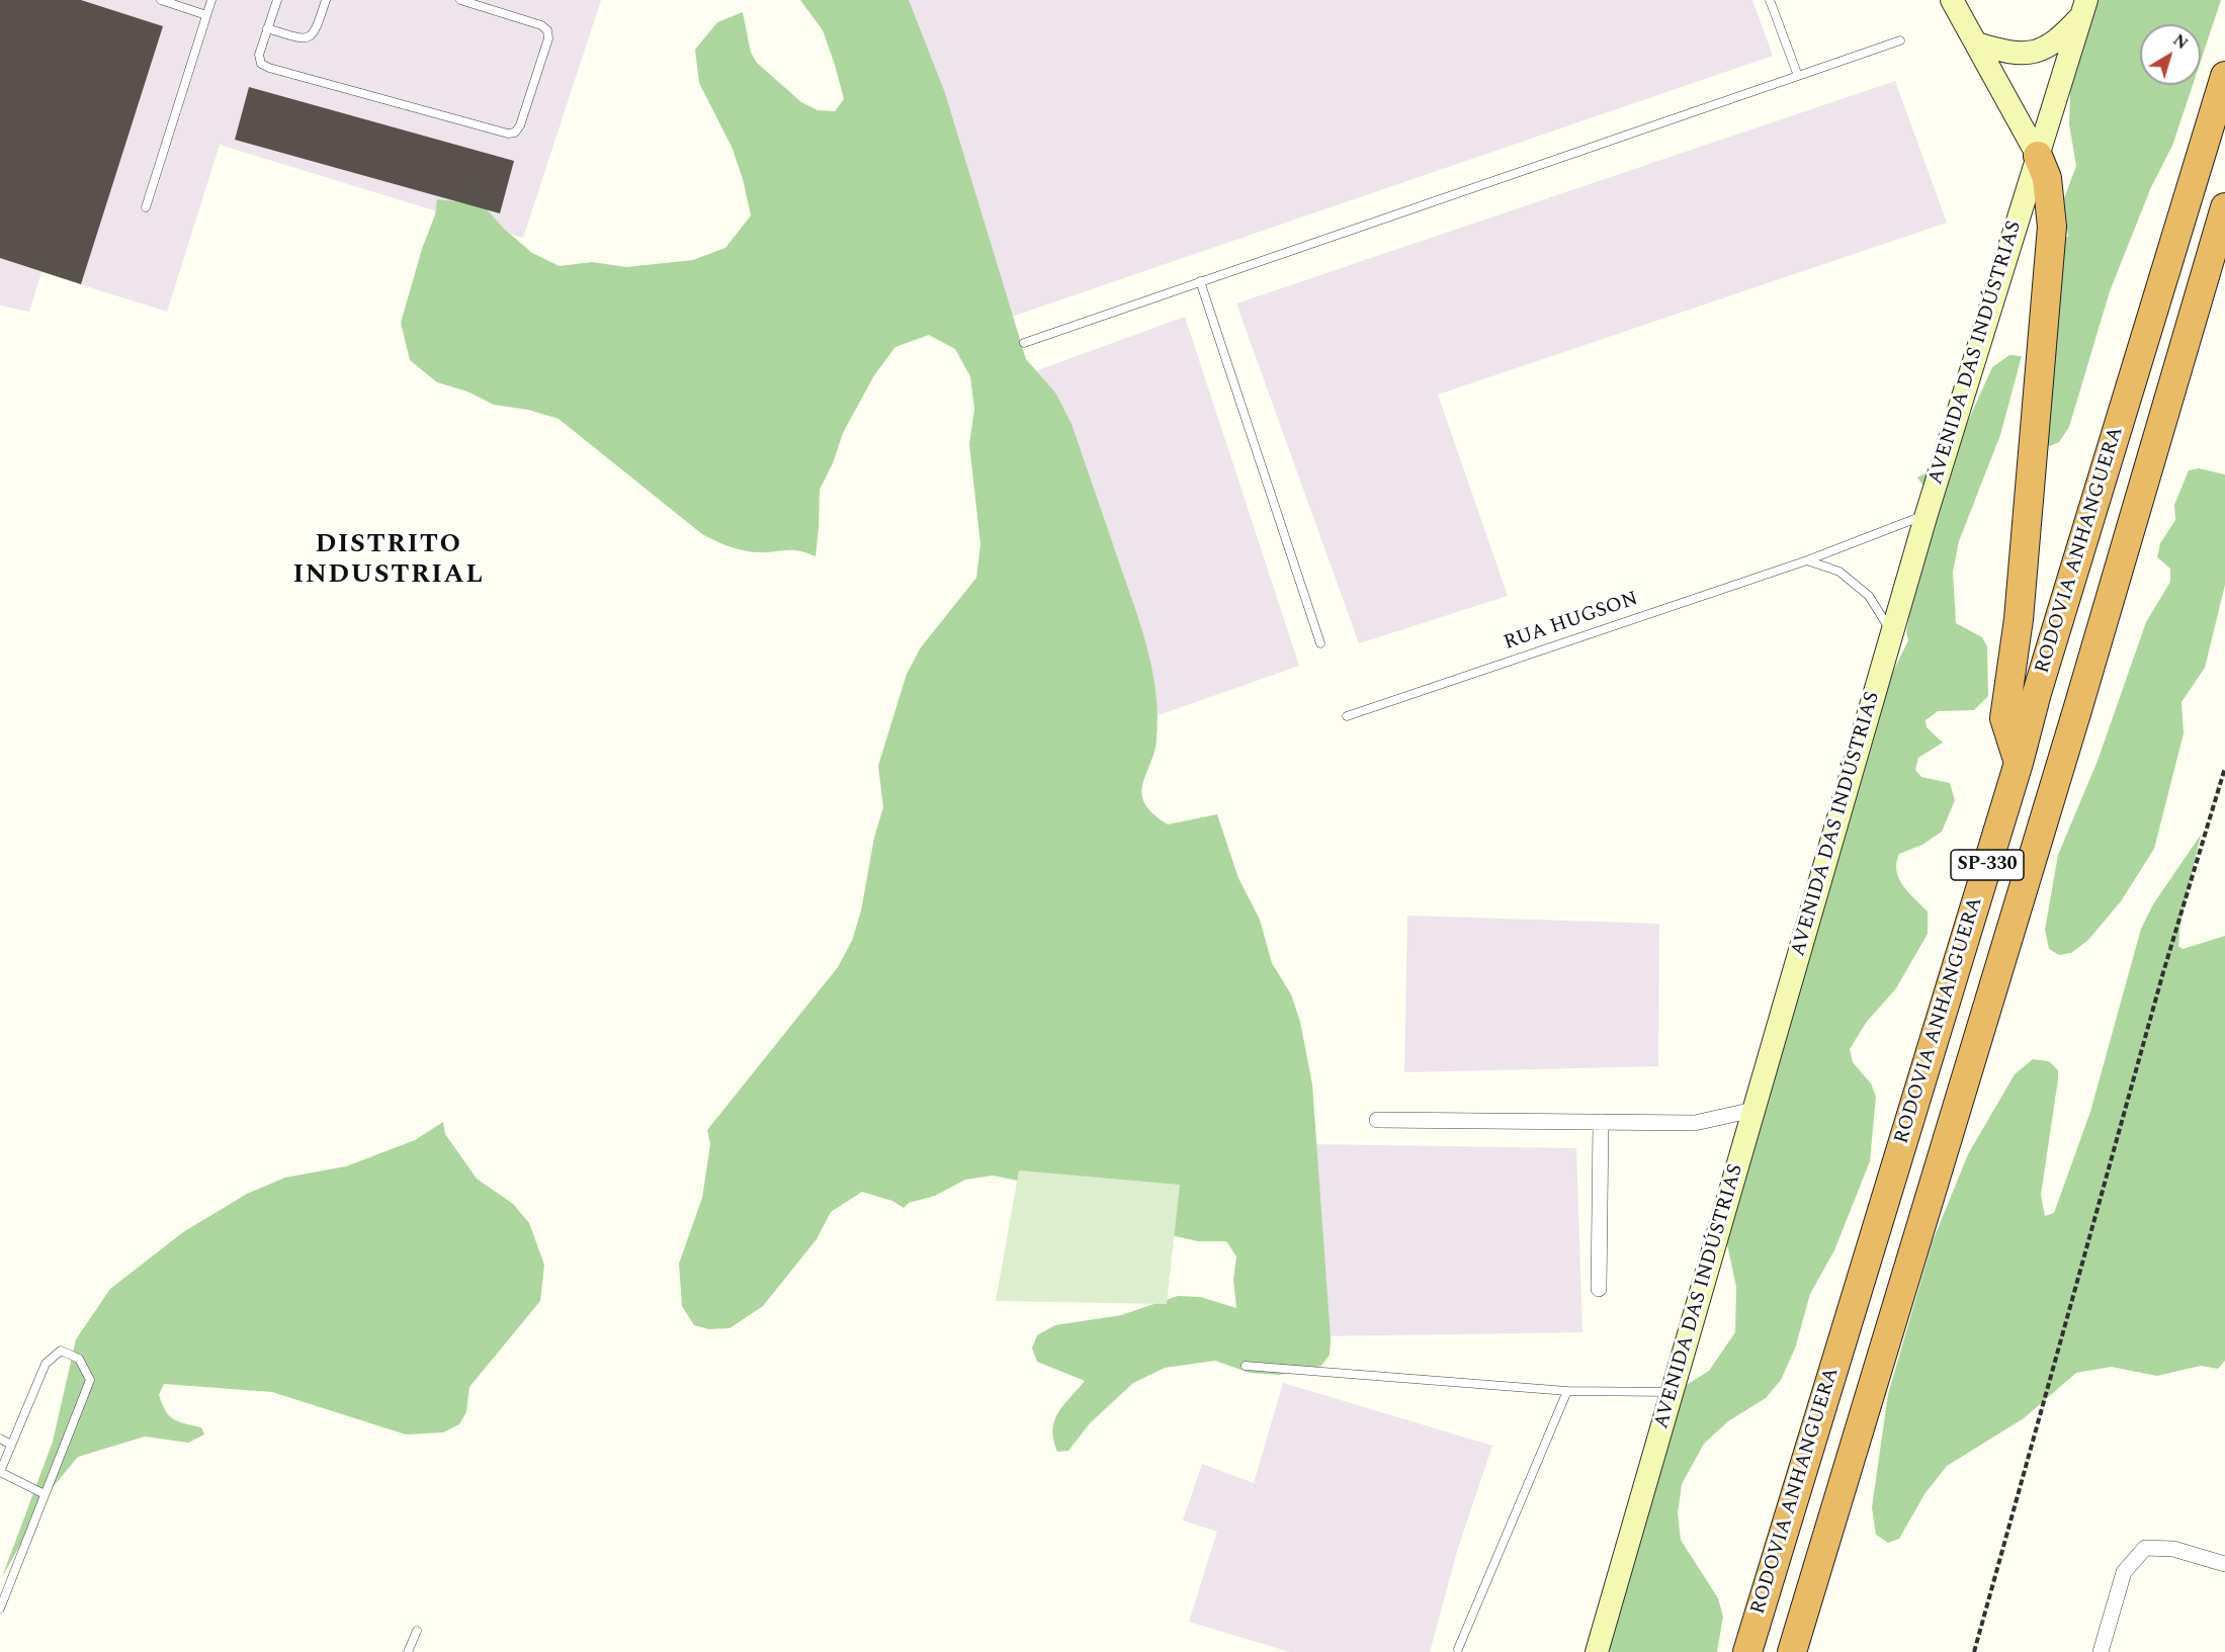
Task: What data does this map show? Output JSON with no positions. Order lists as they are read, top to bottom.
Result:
{
  "streets": {
    "highway": ["RODOVIA ANHANGUERA", "SP-330"],
    "street": ["AVENIDA DAS INDÚSTRIAS"],
    "lane": ["RUA HUGSON"]
  },
  "crossings": [
    ["AVENIDA DAS INDÚSTRIAS", "RUA HUGSON"]
  ],
  "districts": ["DISTRITO INDUSTRIAL"],
  "north": "top right"
}
